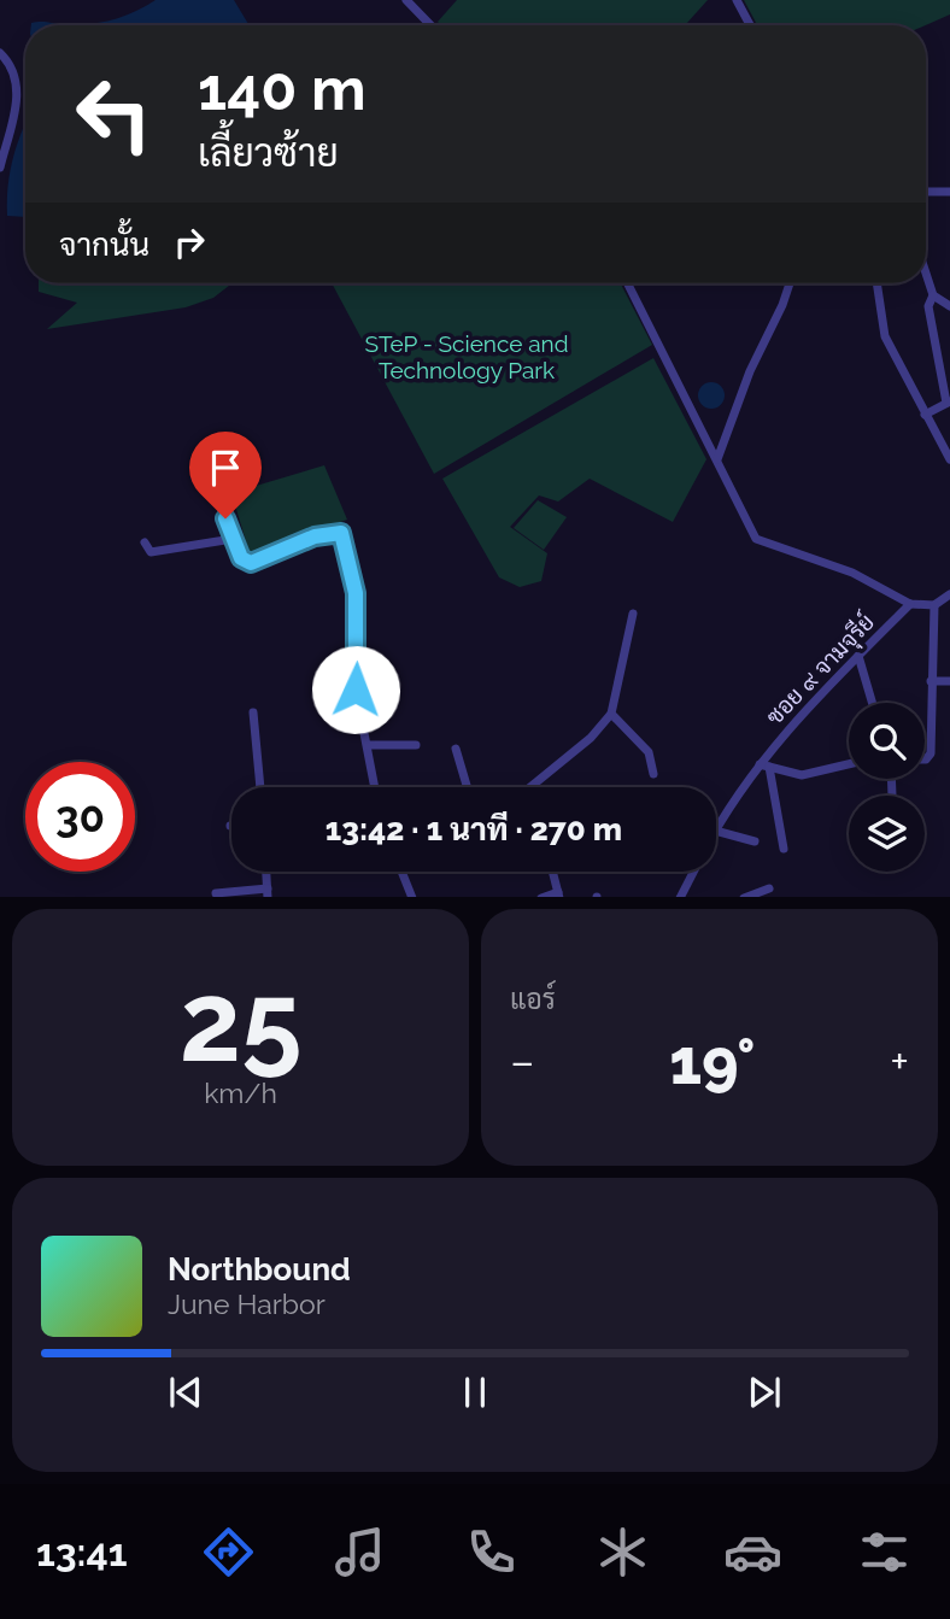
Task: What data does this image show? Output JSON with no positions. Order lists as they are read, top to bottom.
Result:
{
  "streets": {
    "street": ["ซอย ๙ จามจุรีย์"]
  },
  "parks": ["STeP - Science and Technology Park"],
  "page": {
    "turn": ["140 m", "เลี้ยวซ้าย"],
    "then": "จากนั้น",
    "limit": "30",
    "trip": "13:42 · 1 นาที · 270 m",
    "tile": [
      ["25", "km/h"],
      "แอร์"
    ],
    "heat": ["−", "19°", "+"],
    "song": ["Northbound", "June Harbor"],
    "tabs": "13:41"
  }
}
